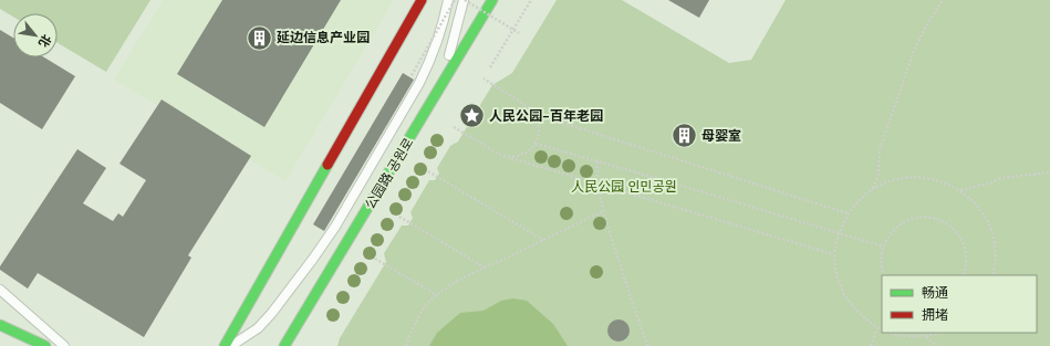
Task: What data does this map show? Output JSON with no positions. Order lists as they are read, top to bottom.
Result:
{
  "streets": {
    "main road": ["公园路 공원로"]
  },
  "parks": ["人民公园 인민공원"],
  "places": {
    "building": ["延边信息产业园", "母婴室"],
    "place": ["人民公园-百年老园"]
  },
  "legend": ["畅通", "拥堵"],
  "north": "bottom right"
}
